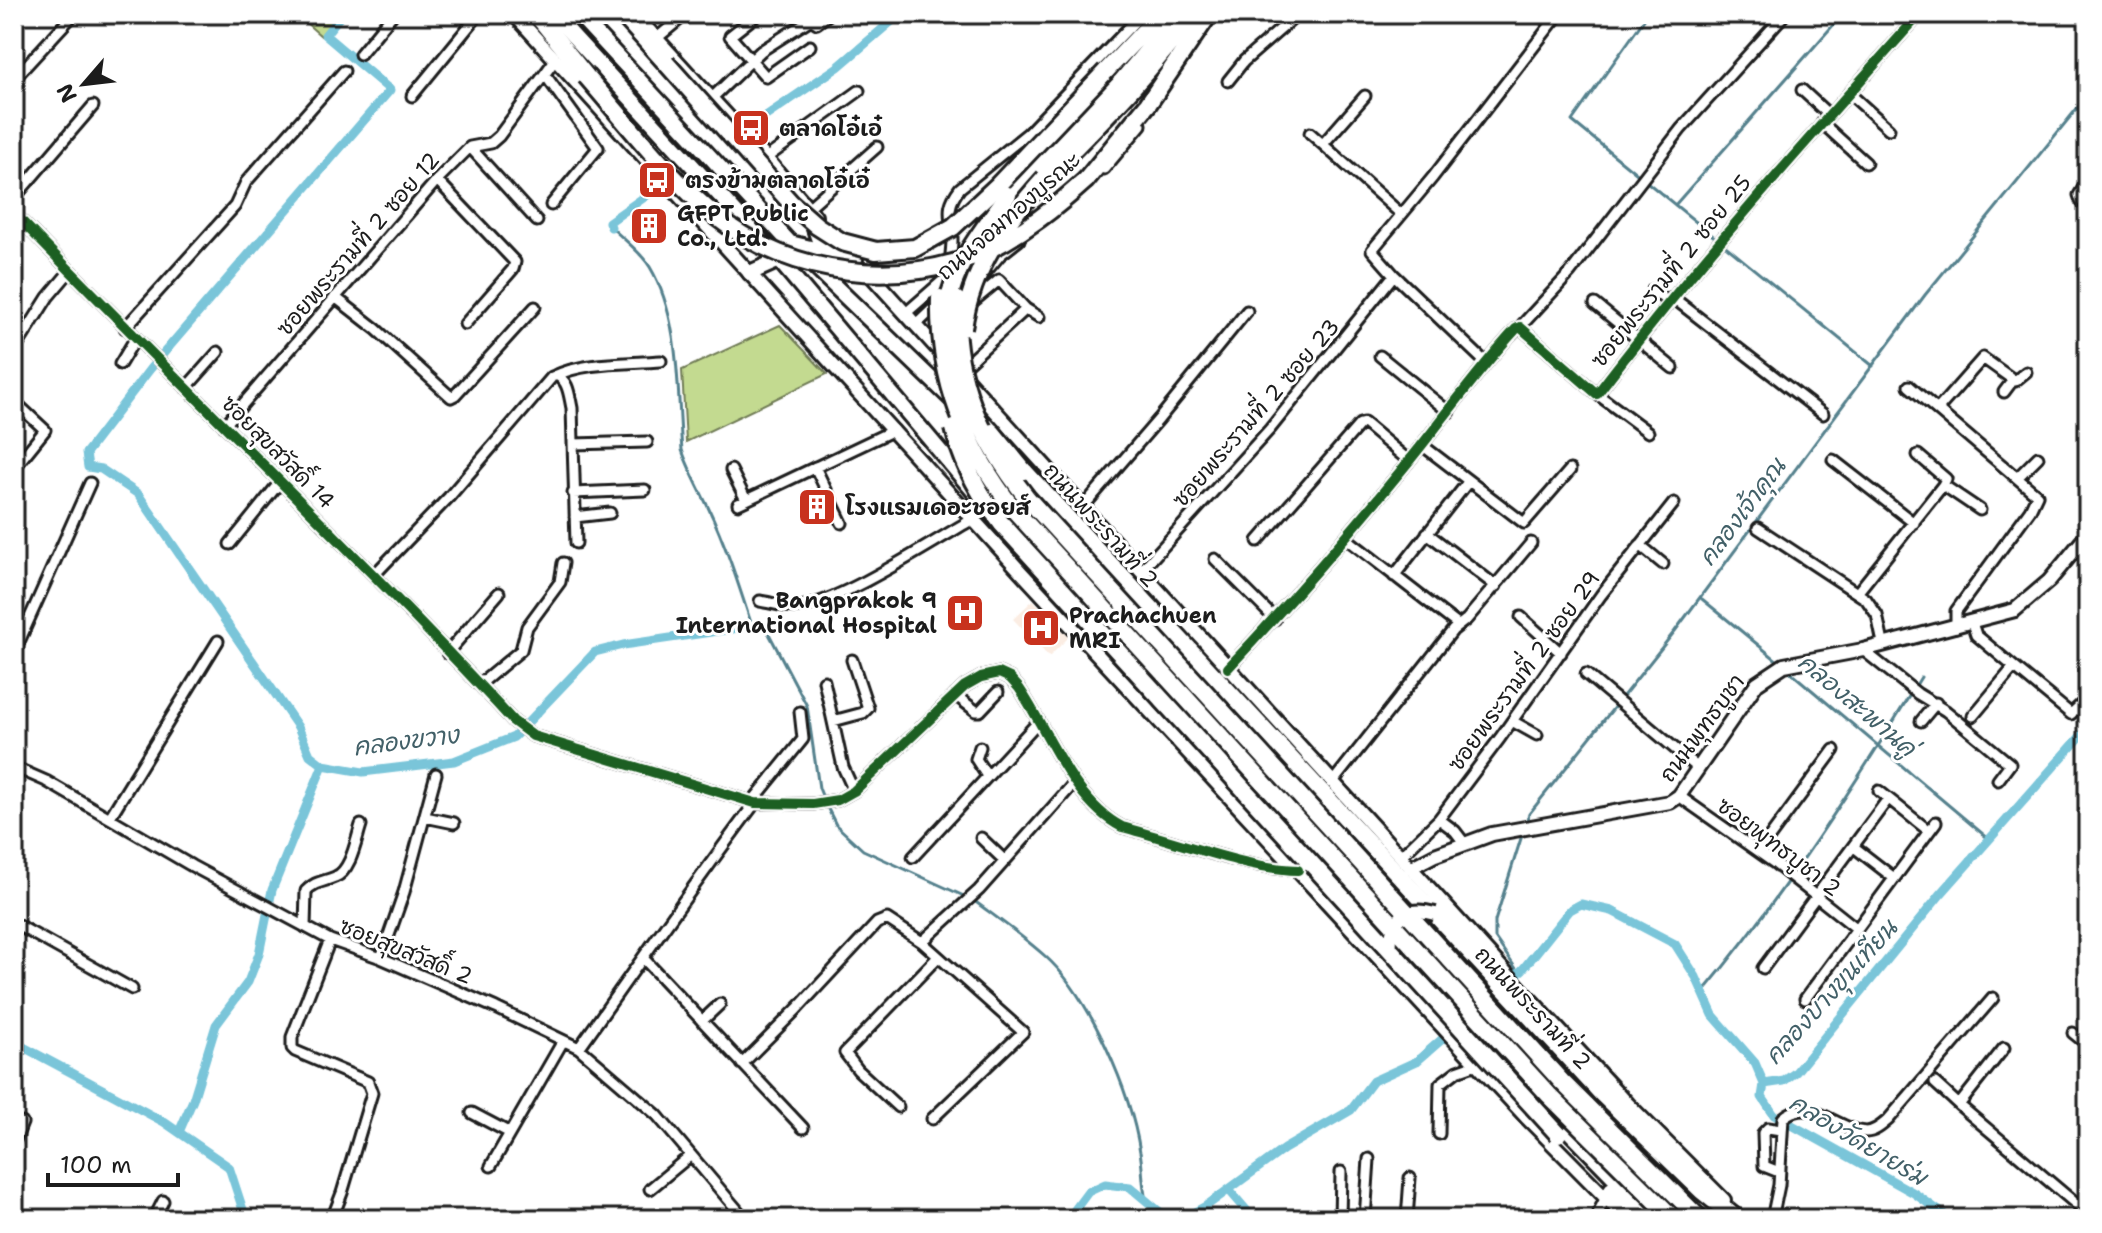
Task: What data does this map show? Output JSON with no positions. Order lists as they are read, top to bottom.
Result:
{
  "streets": {
    "highway": ["ถนนพระรามที่ 2"],
    "main road": ["ถนนพุทธบูชา"],
    "street": [
      "ถนนจอมทองบูรณะ",
      "ซอยพระรามที่ 2 ซอย 12",
      "ซอยพระรามที่ 2 ซอย 25",
      "ซอยพระรามที่ 2 ซอย 23",
      "ซอยสุขสวัสดิ์ 14",
      "ซอยพระรามที่ 2 ซอย 29",
      "ซอยพุทธบูชา 2",
      "ซอยสุขสวัสดิ์ 2"
    ]
  },
  "crossings": [
    ["ถนนจอมทองบูรณะ", "ถนนพระรามที่ 2"],
    ["ซอยพระรามที่ 2 ซอย 12", "ซอยสุขสวัสดิ์ 14"],
    ["ซอยพระรามที่ 2 ซอย 23", "ถนนพระรามที่ 2"],
    ["ถนนพระรามที่ 2", "ซอยพระรามที่ 2 ซอย 29"],
    ["ถนนพระรามที่ 2", "ถนนพุทธบูชา"],
    ["ถนนพุทธบูชา", "ซอยพุทธบูชา 2"]
  ],
  "water": [
    "คลองเจ้าคุณ",
    "คลองสะพานคู่",
    "คลองขวาง",
    "คลองบางขุนเทียน",
    "คลองวัดยายร่ม"
  ],
  "places": {
    "bus stop": ["ตลาดโอ๋เอ๋", "ตรงข้ามตลาดโอ๋เอ๋"],
    "building": ["GFPT Public Co., Ltd.", "โรงแรมเดอะชอยส์"],
    "hospital": ["Bangprakok 9 International Hospital", "Prachachuen MRI"]
  },
  "scale_bar": "100 m",
  "north": "bottom left"
}
